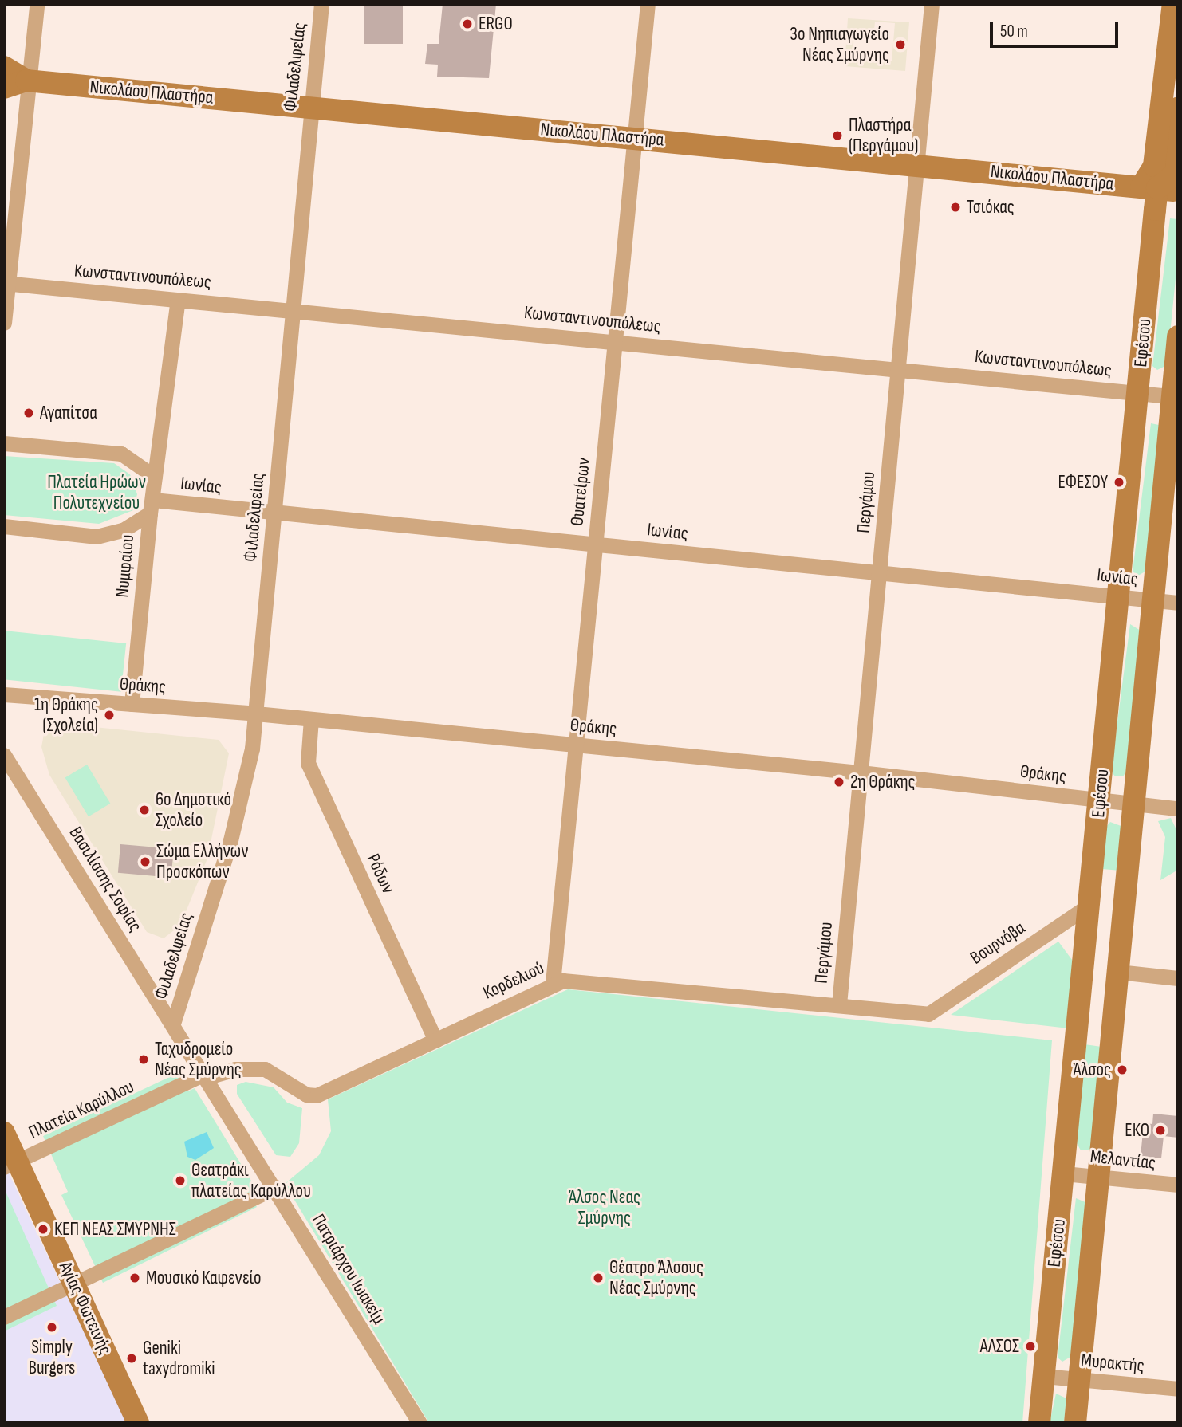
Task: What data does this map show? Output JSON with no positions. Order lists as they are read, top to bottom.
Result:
{
  "streets": {
    "street": [
      "Φιλαδελφείας",
      "Νικολάου Πλαστήρα",
      "Κωνσταντινουπόλεως",
      "Εφέσου",
      "Ιωνίας",
      "Θυατείρων",
      "Περγάμου",
      "Νυμφαίου",
      "Θράκης",
      "Ρόδων",
      "Βασιλίσσης Σοφίας",
      "Βουρνόβα",
      "Κορδελιού",
      "Πλατεία Καρύλλου",
      "Μελαντίας",
      "Πατριάρχου Ιωακείμ",
      "Αγίας Φωτεινής",
      "Μυρακτής"
    ]
  },
  "crossings": [
    ["Φιλαδελφείας", "Νικολάου Πλαστήρα"],
    ["Φιλαδελφείας", "Κωνσταντινουπόλεως"],
    ["Φιλαδελφείας", "Ιωνίας"],
    ["Φιλαδελφείας", "Θράκης"],
    ["Φιλαδελφείας", "Βασιλίσσης Σοφίας"],
    ["Φιλαδελφείας", "Πατριάρχου Ιωακείμ"],
    ["Νικολάου Πλαστήρα", "Εφέσου"],
    ["Νικολάου Πλαστήρα", "Θυατείρων"],
    ["Νικολάου Πλαστήρα", "Περγάμου"],
    ["Κωνσταντινουπόλεως", "Εφέσου"],
    ["Κωνσταντινουπόλεως", "Θυατείρων"],
    ["Κωνσταντινουπόλεως", "Περγάμου"],
    ["Κωνσταντινουπόλεως", "Νυμφαίου"],
    ["Εφέσου", "Ιωνίας"],
    ["Εφέσου", "Θράκης"],
    ["Εφέσου", "Βουρνόβα"],
    ["Εφέσου", "Μελαντίας"],
    ["Εφέσου", "Μυρακτής"],
    ["Ιωνίας", "Θυατείρων"],
    ["Ιωνίας", "Περγάμου"],
    ["Ιωνίας", "Νυμφαίου"],
    ["Θυατείρων", "Θράκης"],
    ["Θυατείρων", "Κορδελιού"],
    ["Περγάμου", "Θράκης"],
    ["Περγάμου", "Κορδελιού"],
    ["Νυμφαίου", "Θράκης"],
    ["Θράκης", "Ρόδων"],
    ["Ρόδων", "Κορδελιού"],
    ["Βασιλίσσης Σοφίας", "Πατριάρχου Ιωακείμ"],
    ["Βουρνόβα", "Κορδελιού"],
    ["Κορδελιού", "Πλατεία Καρύλλου"],
    ["Κορδελιού", "Πατριάρχου Ιωακείμ"],
    ["Πλατεία Καρύλλου", "Πατριάρχου Ιωακείμ"],
    ["Πλατεία Καρύλλου", "Αγίας Φωτεινής"]
  ],
  "parks": ["Πλατεία Ηρώων Πολυτεχνείου", "Άλσος Νεας Σμύρνης"],
  "places": [
    "ERGO",
    "3ο Νηπιαγωγείο Νέας Σμύρνης",
    "Πλαστήρα (Περγάμου)",
    "Τσιόκας",
    "Αγαπίτσα",
    "ΕΦΕΣΟΥ",
    "1η Θράκης (Σχολεία)",
    "2η Θράκης",
    "6ο Δημοτικό Σχολείο",
    "Σώμα Ελλήνων Προσκόπων",
    "Ταχυδρομείο Νέας Σμύρνης",
    "Άλσος",
    "ΕΚΟ",
    "Θεατράκι πλατείας Καρύλλου",
    "ΚΕΠ ΝΕΑΣ ΣΜΥΡΝΗΣ",
    "Μουσικό Καφενείο",
    "Θέατρο Άλσους Νέας Σμύρνης",
    "Simply Burgers",
    "ΑΛΣΟΣ",
    "Geniki taxydromiki"
  ],
  "scale_bar": "50 m"
}
